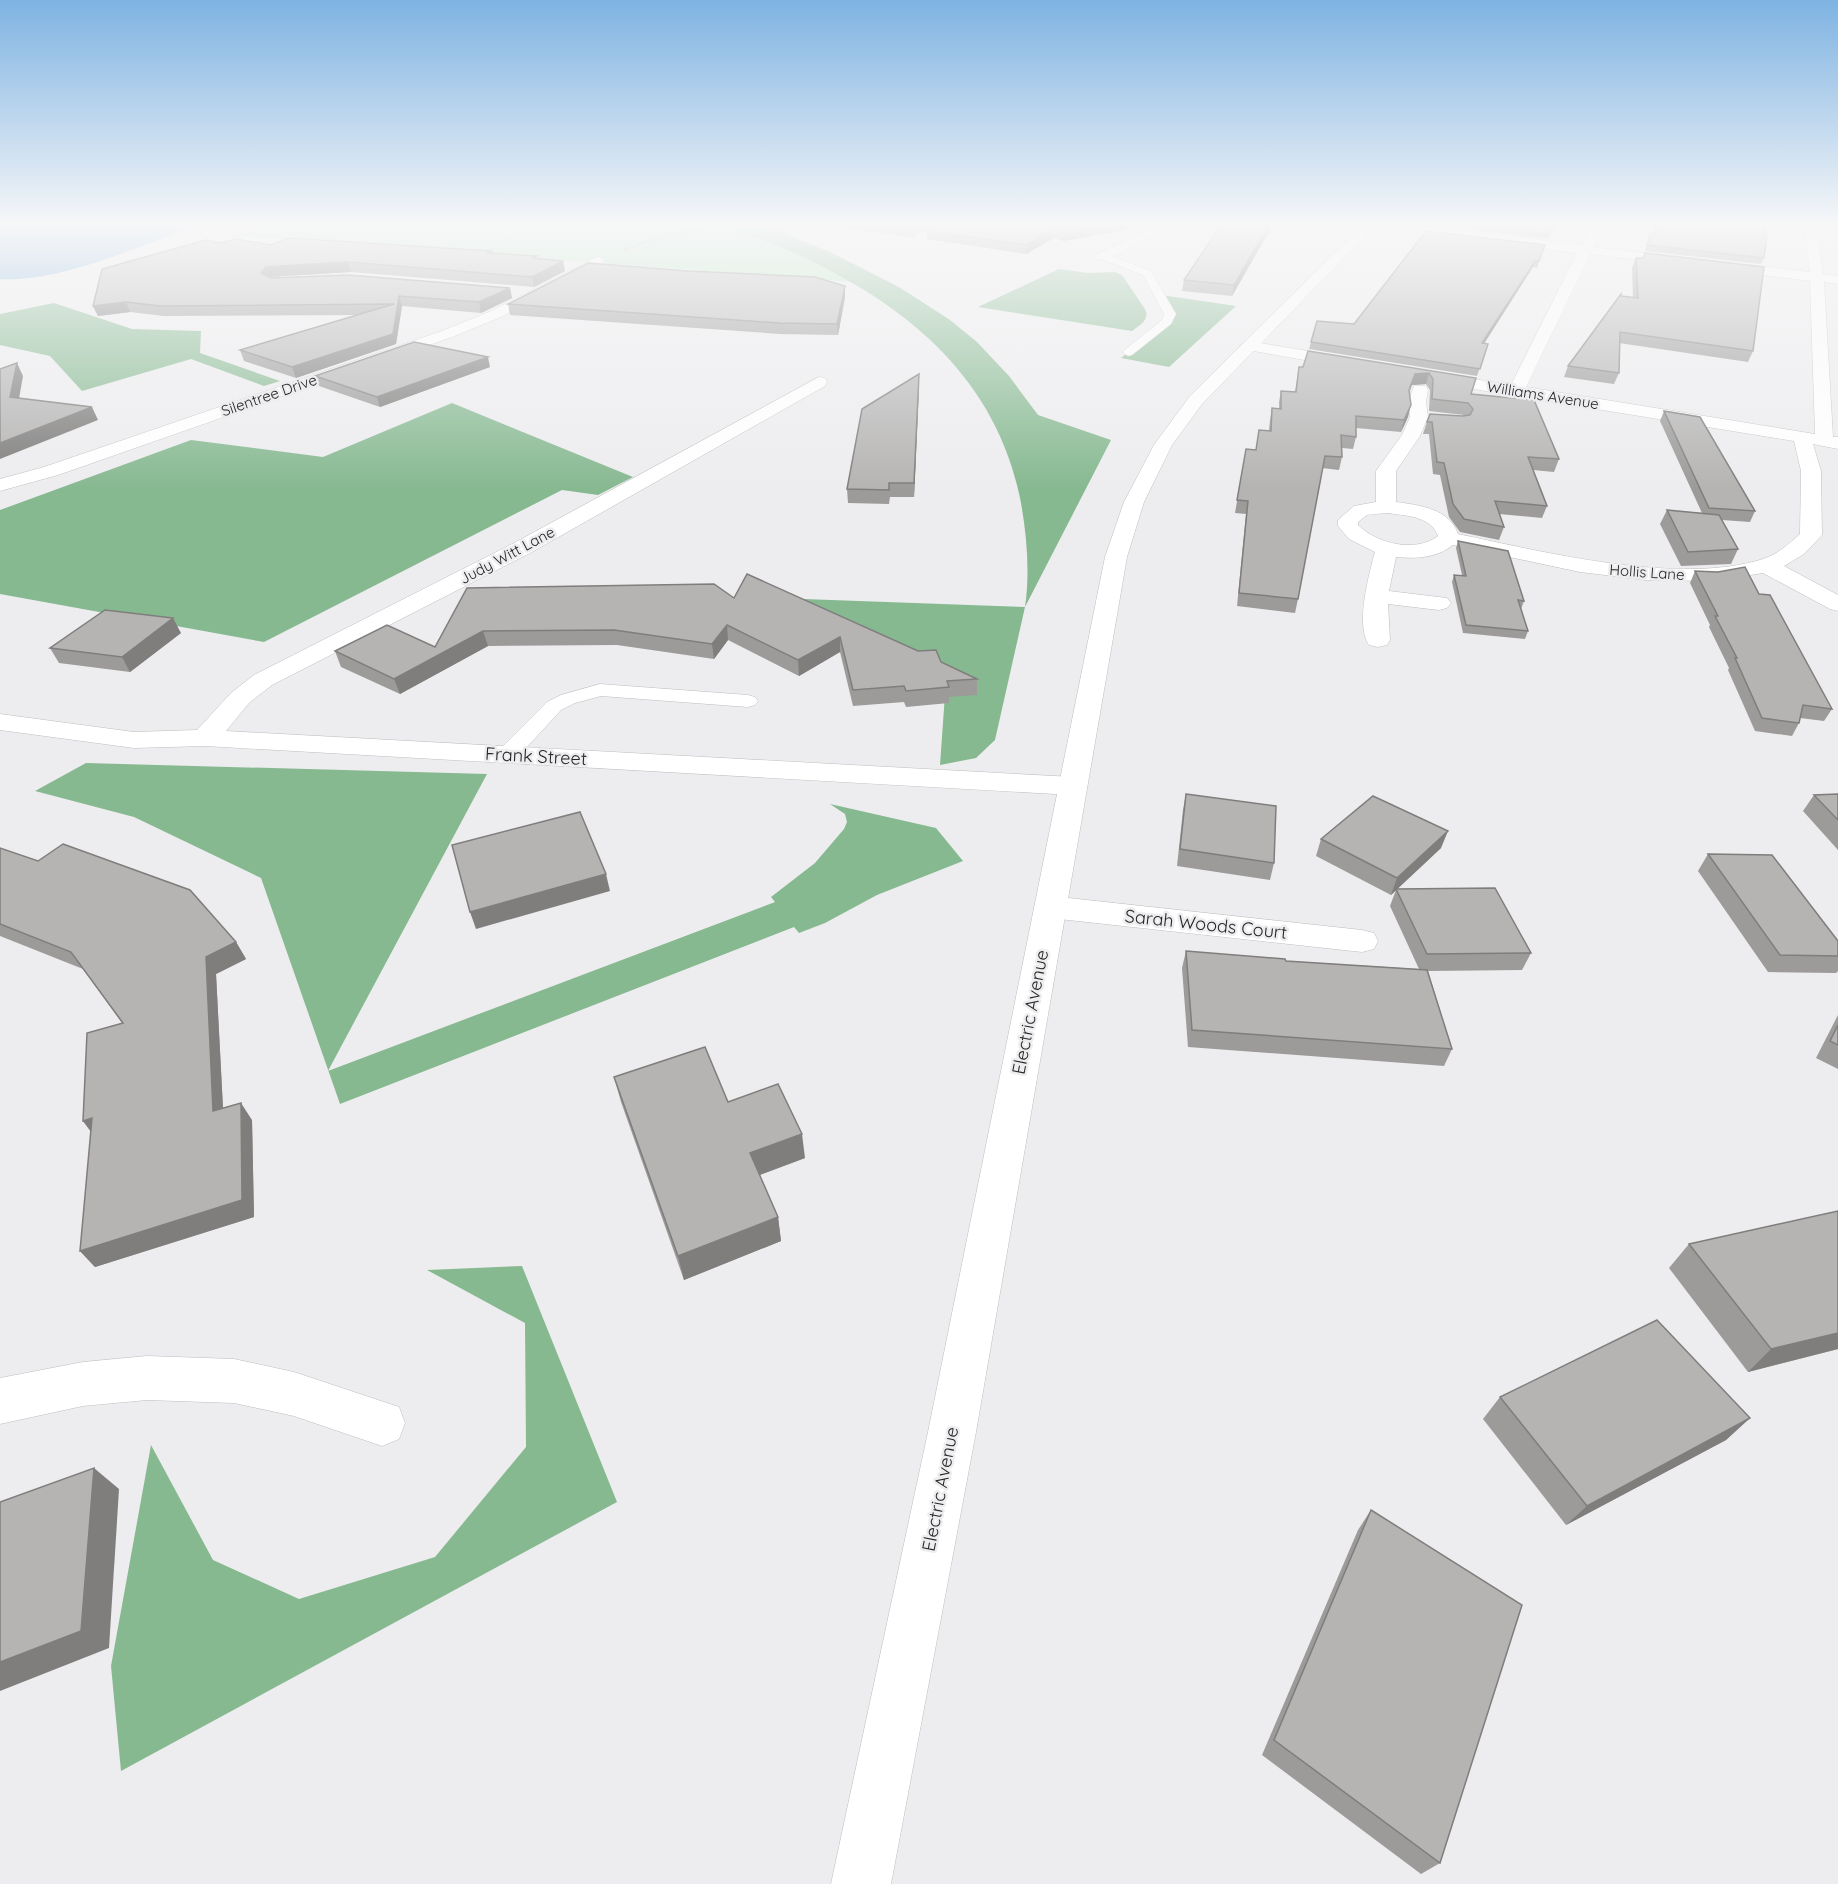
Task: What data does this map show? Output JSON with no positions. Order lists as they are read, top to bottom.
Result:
{
  "streets": {
    "street": [
      "Silentree Drive",
      "Williams Avenue",
      "Judy Witt Lane",
      "Hollis Lane",
      "Frank Street",
      "Sarah Woods Court",
      "Electric Avenue"
    ]
  },
  "crossings": [
    ["Williams Avenue", "Hollis Lane"],
    ["Judy Witt Lane", "Frank Street"],
    ["Frank Street", "Electric Avenue"],
    ["Sarah Woods Court", "Electric Avenue"]
  ]
}
